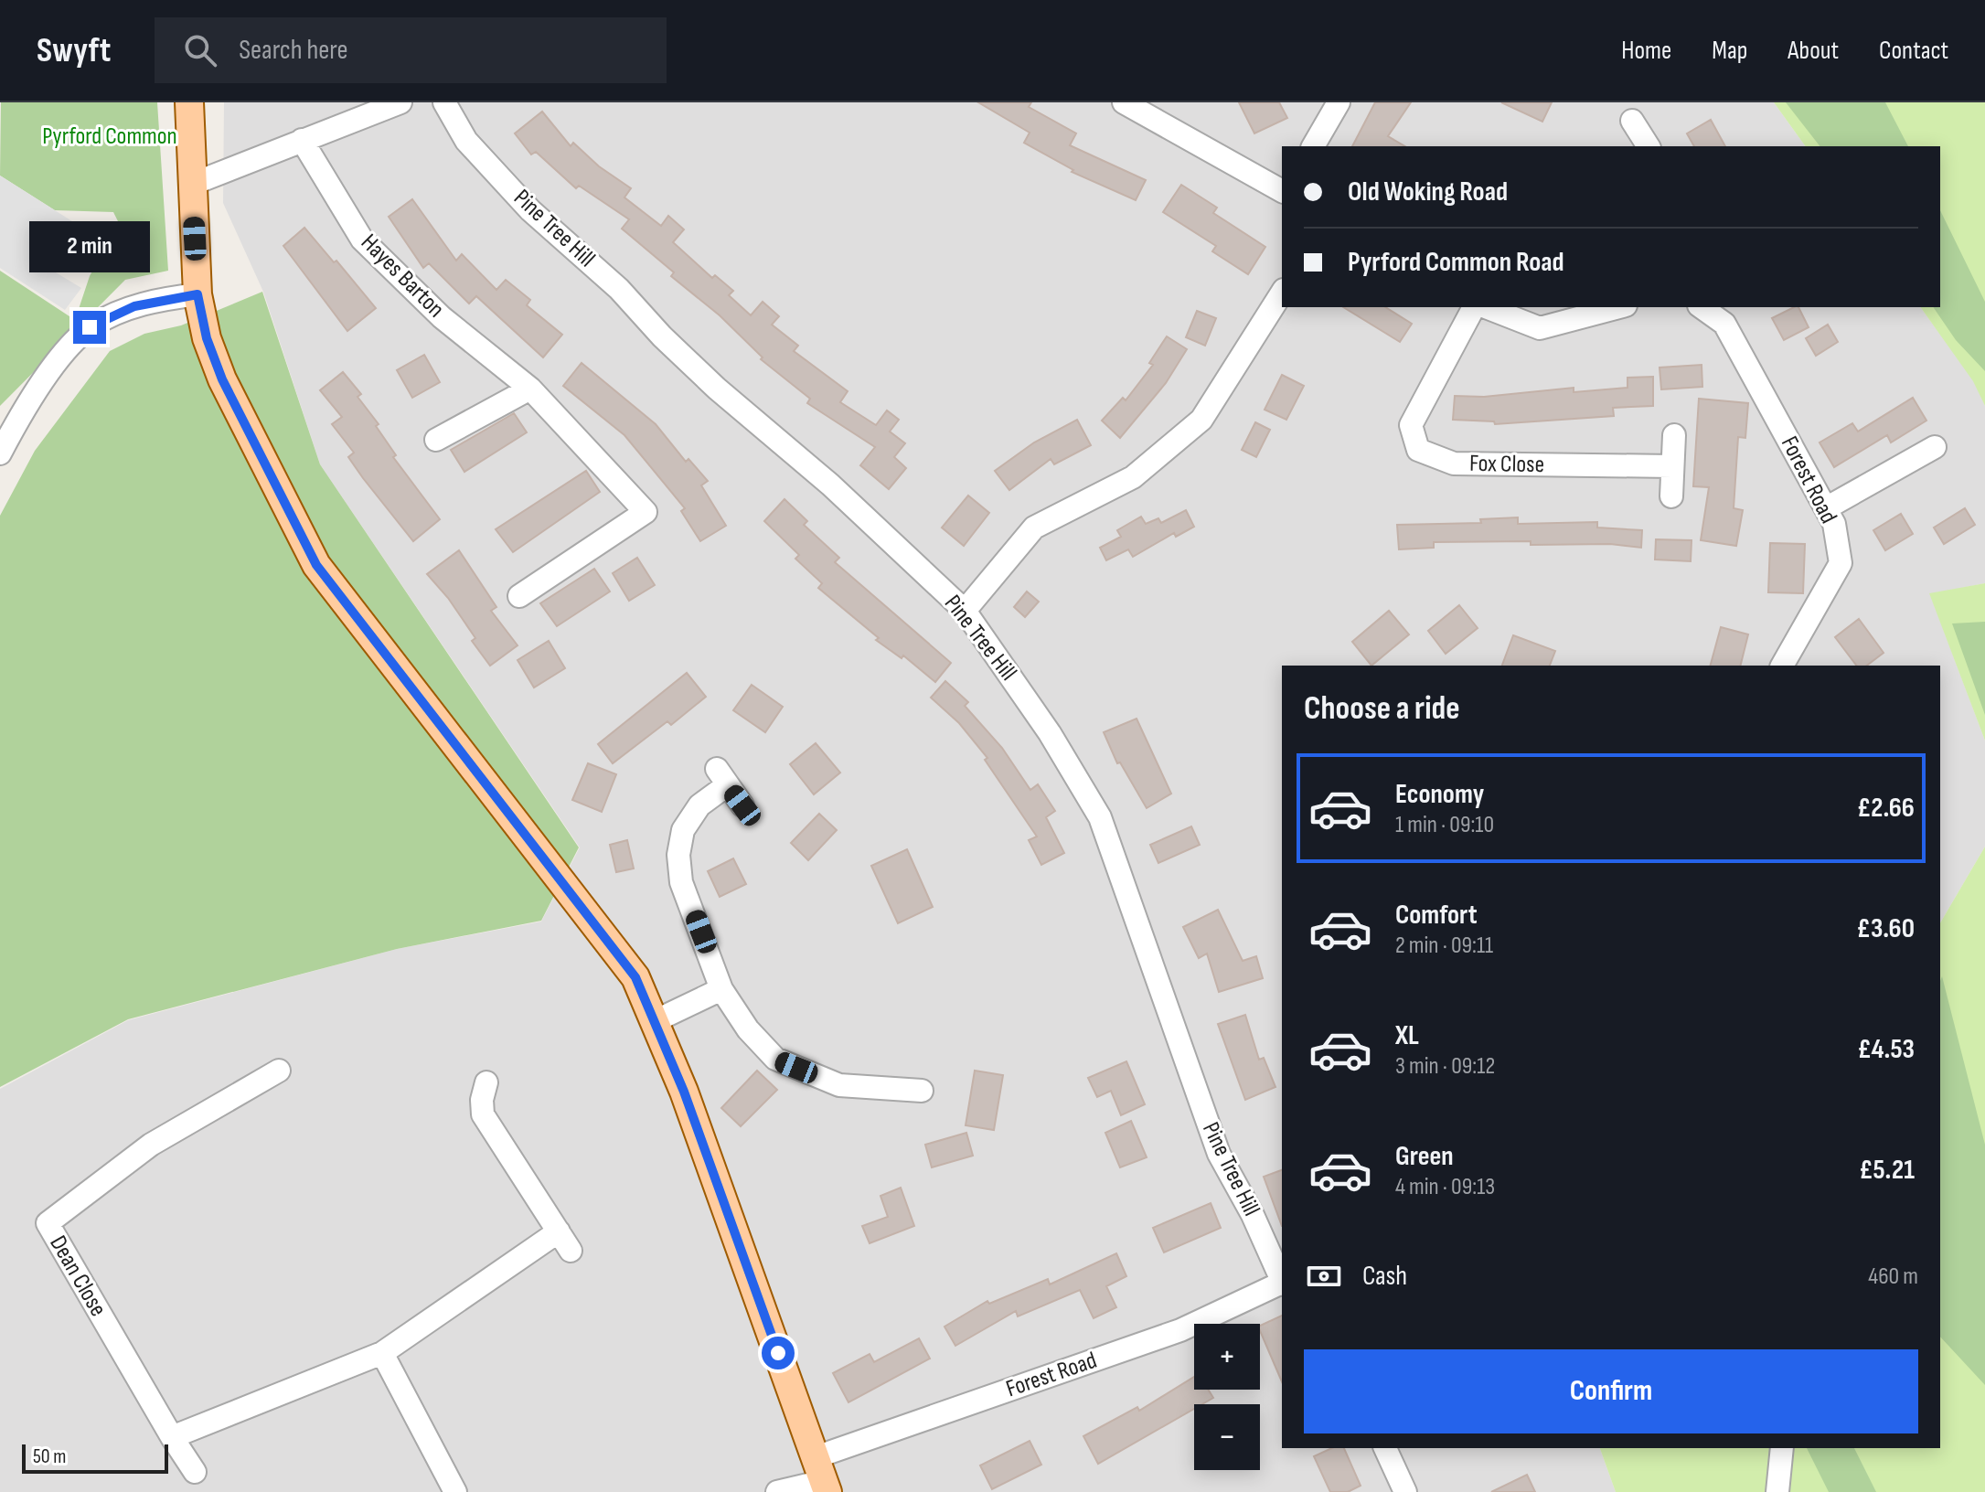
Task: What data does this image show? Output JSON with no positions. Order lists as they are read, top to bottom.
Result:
{
  "streets": {
    "street": [
      "Pine Tree Hill",
      "Hayes Barton",
      "Fox Close",
      "Forest Road",
      "Dean Close"
    ]
  },
  "parks": ["Pyrford Common"],
  "scale_bar": "50 m",
  "page": {
    "header": "Swyft",
    "search": "Search here",
    "nav": [
      "Home",
      "Map",
      "About",
      "Contact"
    ],
    "banner": ["Old Woking Road", "Pyrford Common Road"],
    "bubble": "2 min",
    "heading": "Choose a ride",
    "list": [
      {
        "name": "Economy",
        "note": "1 min · 09:10",
        "value": "£2.66"
      },
      {
        "name": "Comfort",
        "note": "2 min · 09:11",
        "value": "£3.60"
      },
      {
        "name": "XL",
        "note": "3 min · 09:12",
        "value": "£4.53"
      },
      {
        "name": "Green",
        "note": "4 min · 09:13",
        "value": "£5.21"
      }
    ],
    "pay": ["Cash", "460 m"],
    "map_buttons": ["+", "−"],
    "buttons": "Confirm",
    "scale": "50 m"
  }
}
